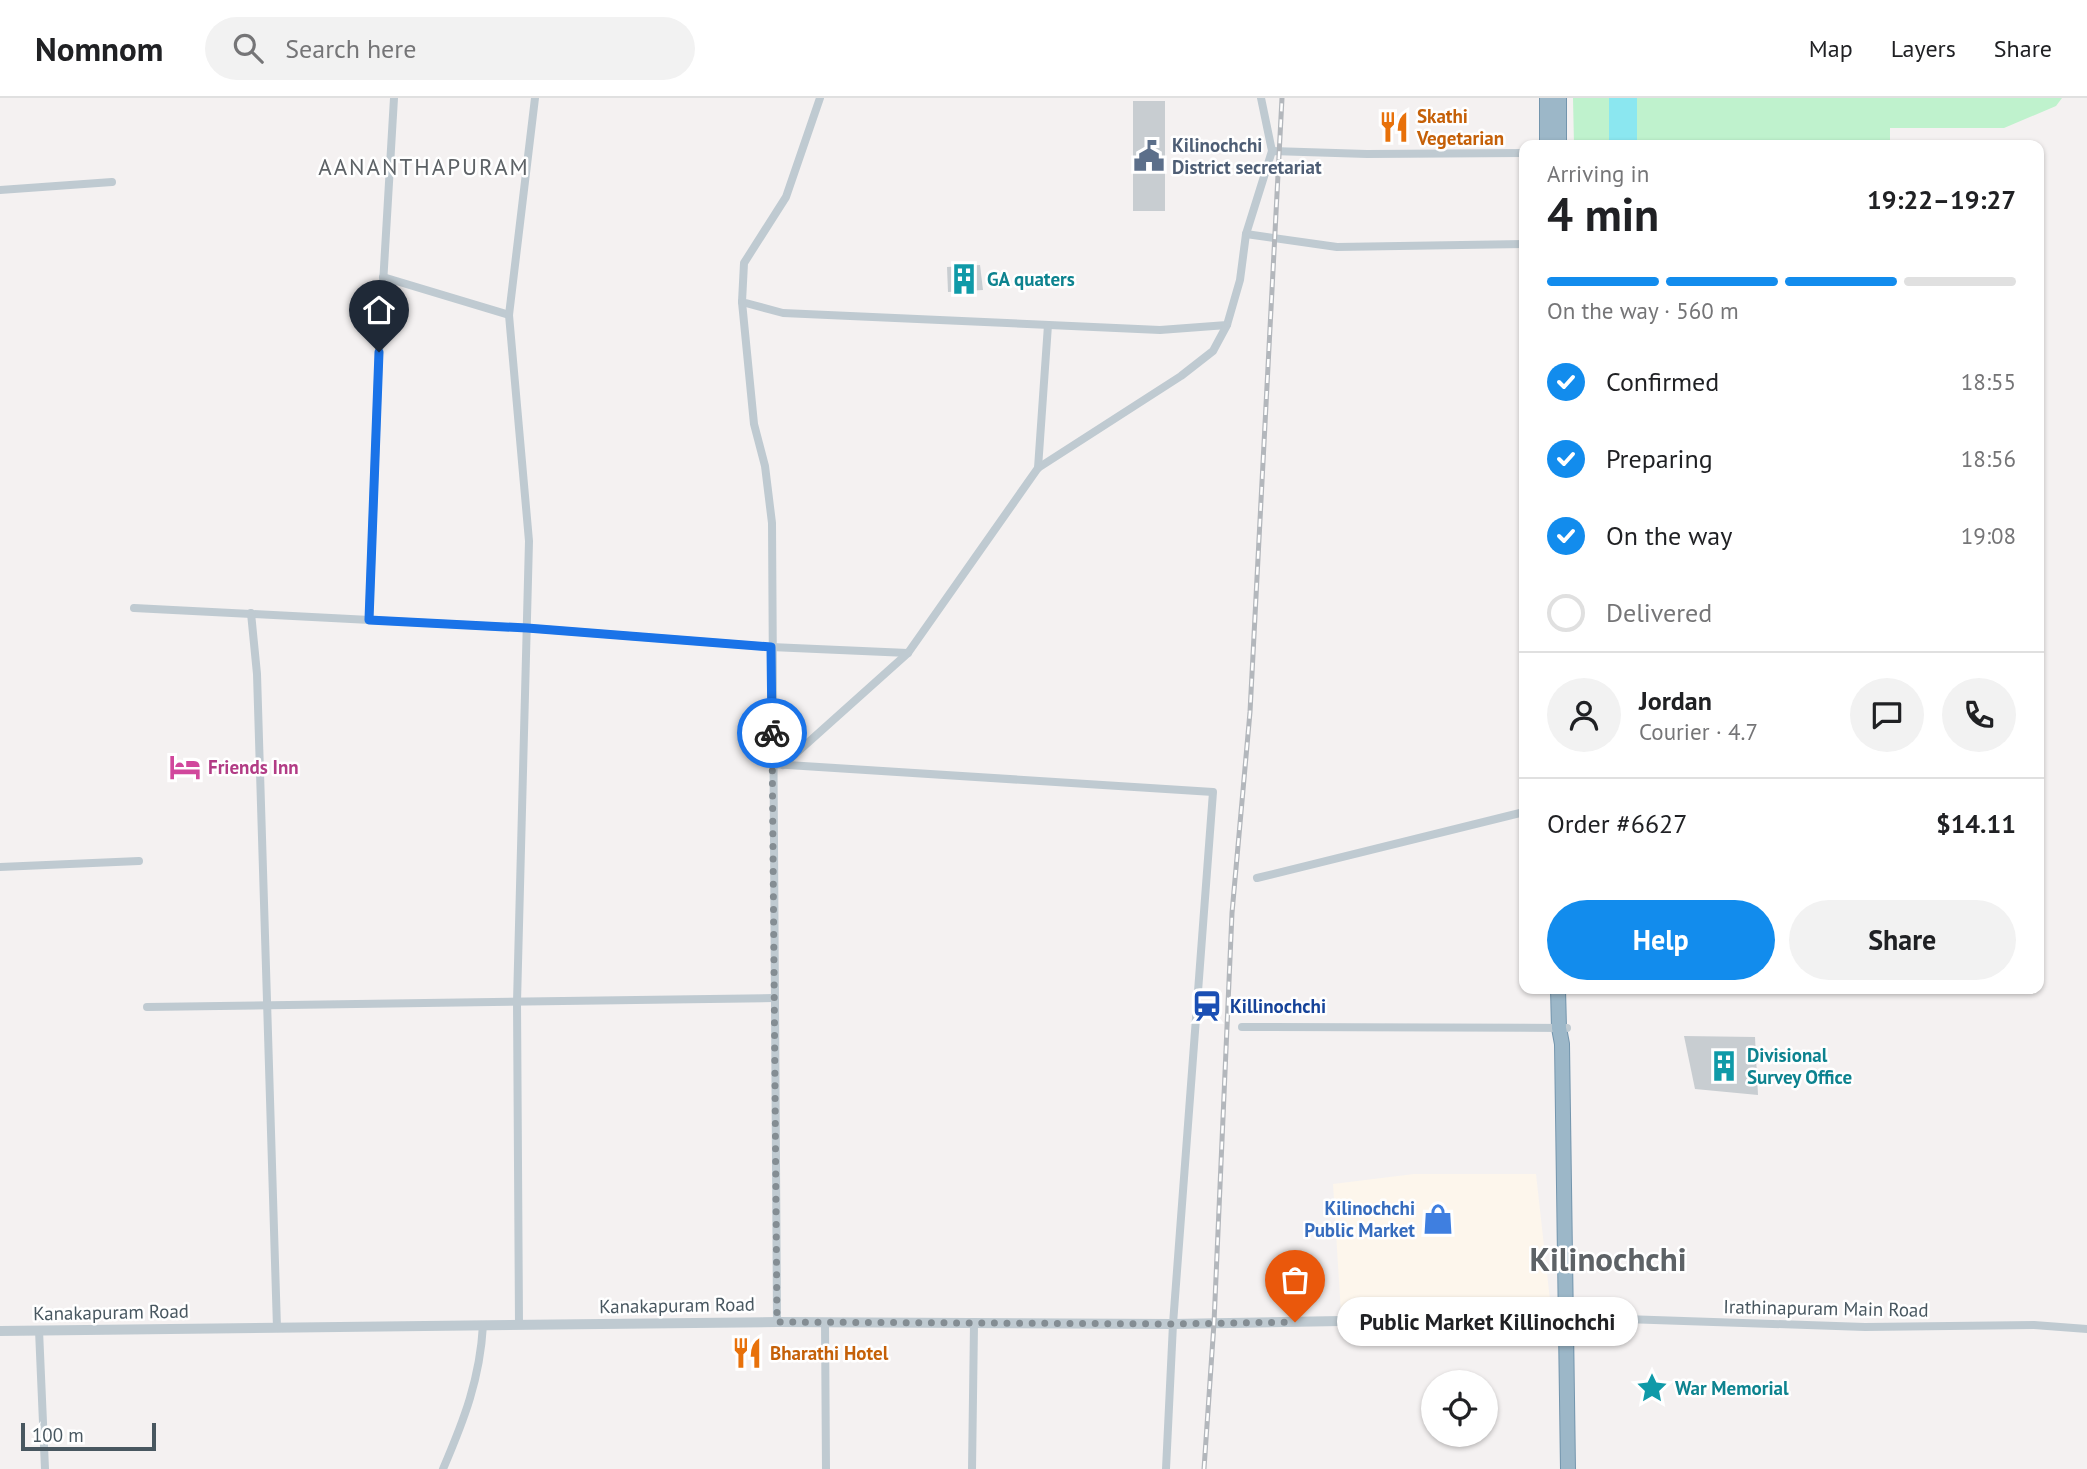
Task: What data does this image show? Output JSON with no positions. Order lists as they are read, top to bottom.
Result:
{
  "streets": {
    "street": ["Kanakapuram Road", "Irathinapuram Main Road"]
  },
  "crossings": [
    ["Kanakapuram Road", "Irathinapuram Main Road"]
  ],
  "districts": ["AANANTHAPURAM", "Kilinochchi"],
  "places": {
    "restaurant": ["Skathi Vegetarian", "Bharathi Hotel"],
    "public building": ["Kilinochchi District secretariat"],
    "building": ["GA quaters", "Divisional Survey Office"],
    "hotel": ["Friends Inn"],
    "station": ["Killinochchi"],
    "shop": ["Kilinochchi Public Market"],
    "other": ["Public Market Killinochchi"],
    "place": ["War Memorial"]
  },
  "scale_bar": "100 m",
  "page": {
    "header": "Nomnom",
    "search": "Search here",
    "nav": ["Map", "Layers", "Share"],
    "heading": ["4 min", "Arriving in", "19:22–19:27"],
    "panel": [
      "Jordan",
      "Courier · 4.7",
      "Order #6627",
      "$14.11"
    ],
    "bar": "On the way · 560 m",
    "list": [
      ["Confirmed", "18:55"],
      ["Preparing", "18:56"],
      ["On the way", "19:08"],
      "Delivered"
    ],
    "buttons": ["Help", "Share"],
    "bubble": "Public Market Killinochchi",
    "scale": "100 m"
  }
}
